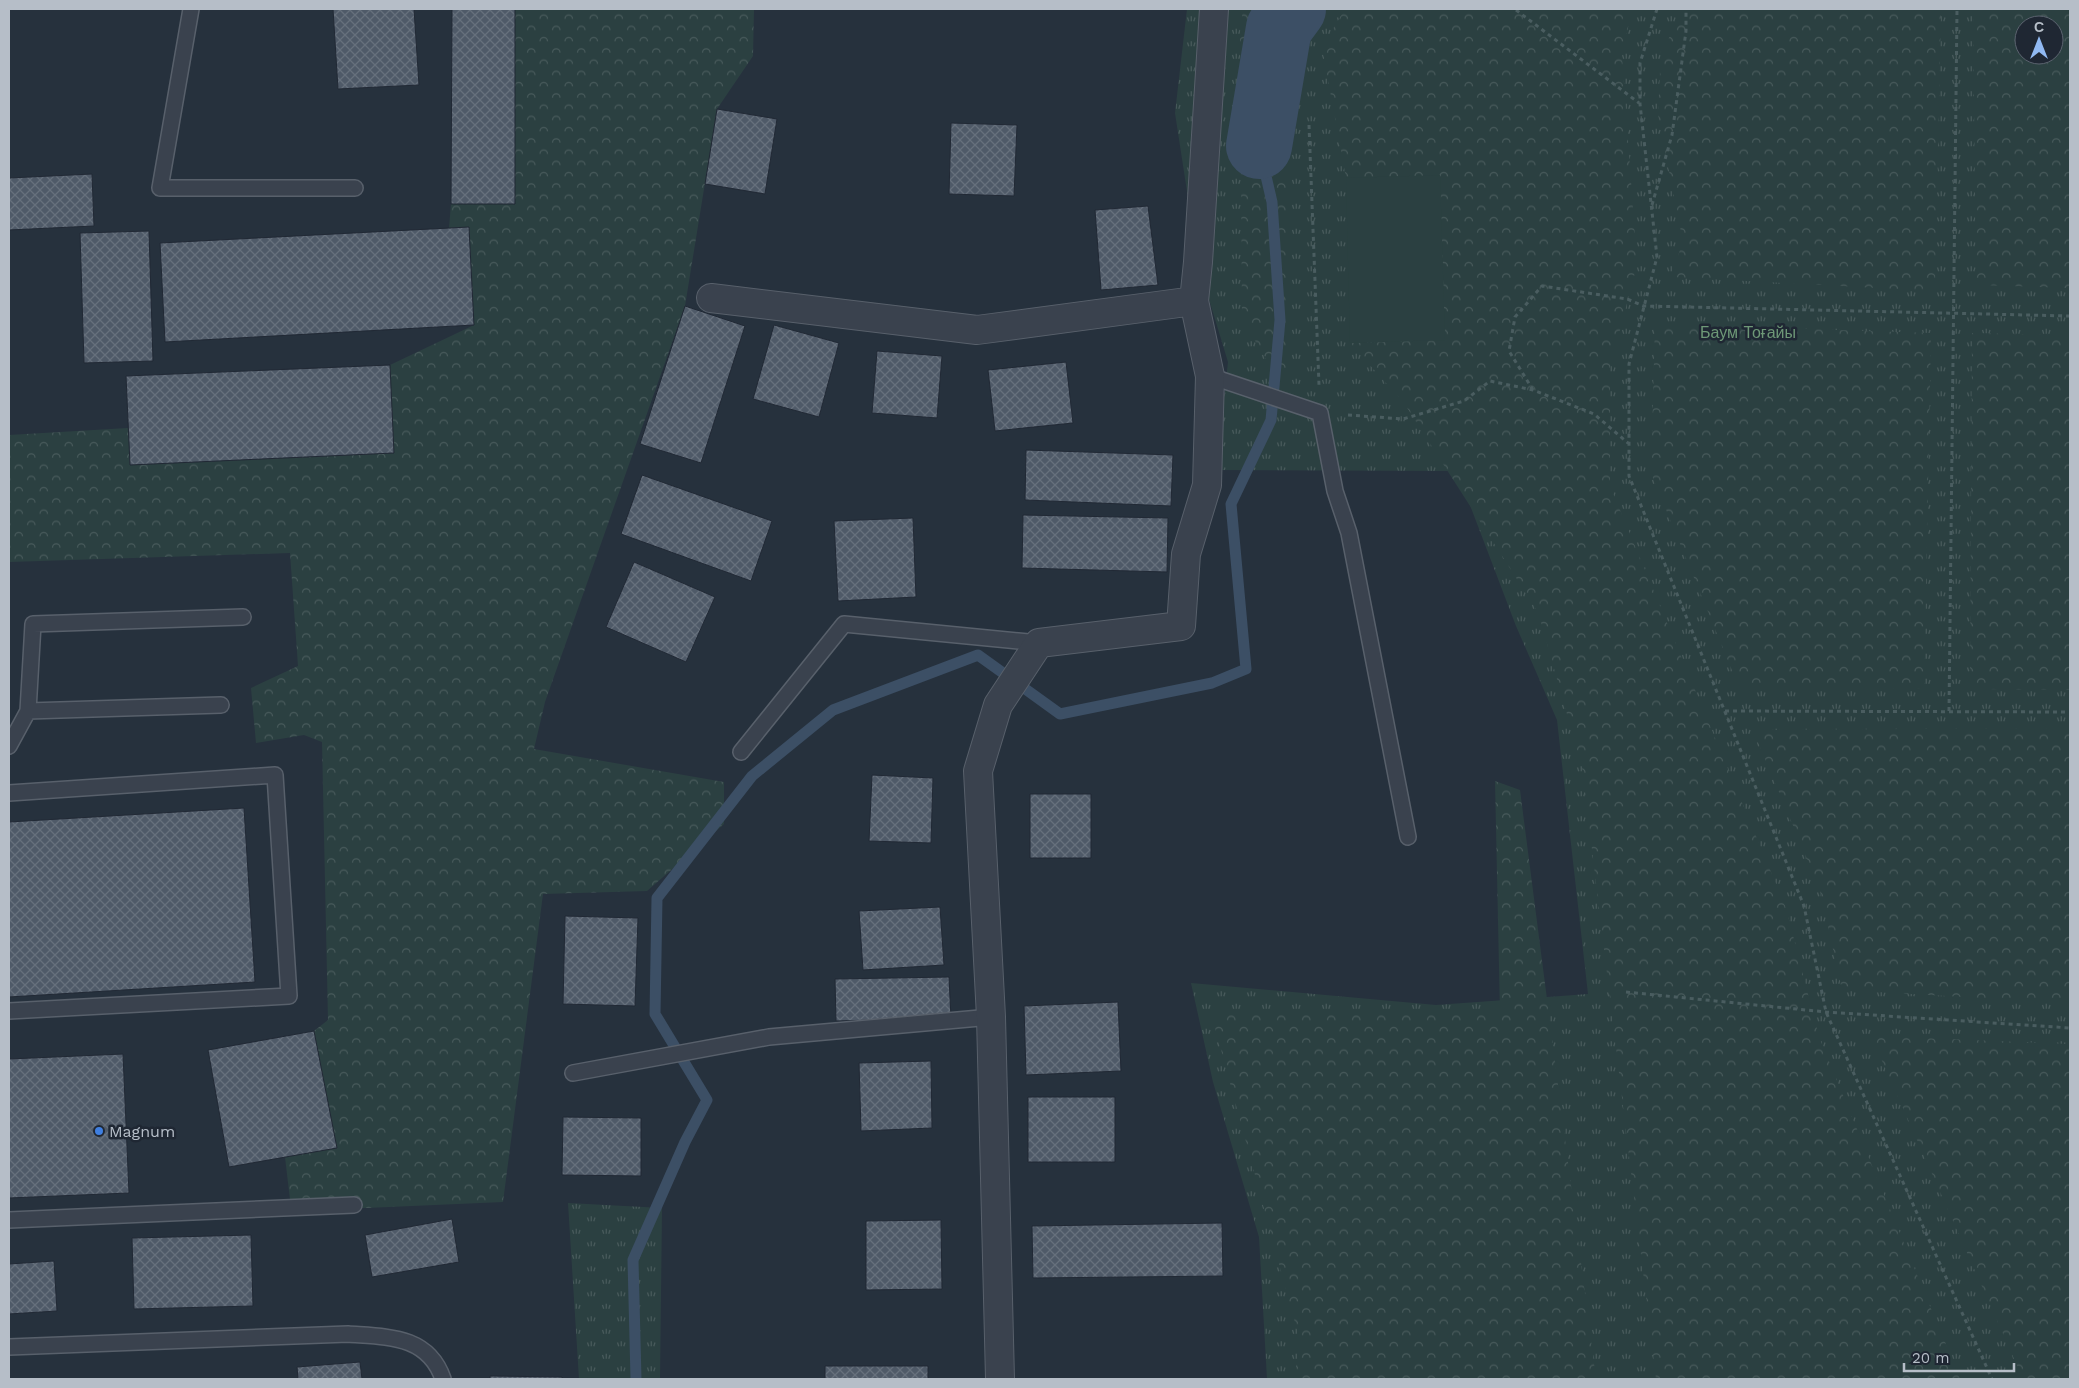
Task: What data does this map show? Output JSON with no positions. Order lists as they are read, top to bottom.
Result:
{
  "parks": ["Баум Тоғайы"],
  "places": ["Magnum"],
  "scale_bar": "20 m",
  "north": "top"
}
